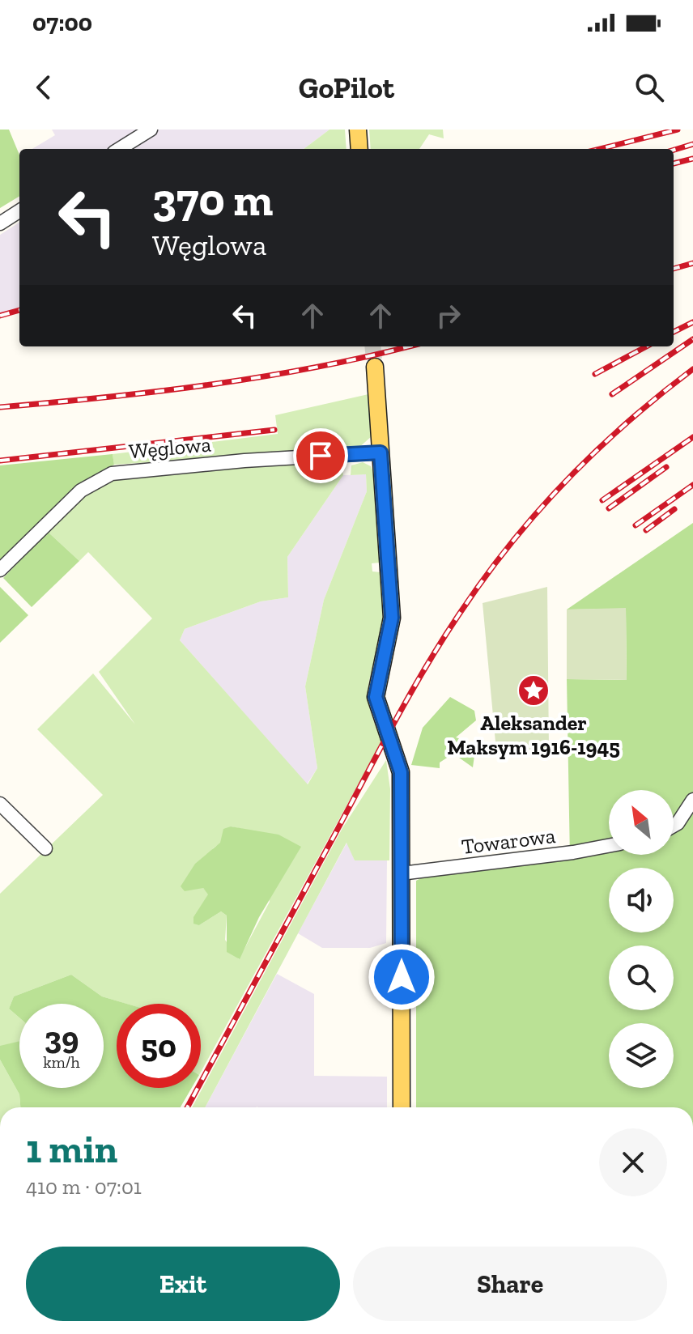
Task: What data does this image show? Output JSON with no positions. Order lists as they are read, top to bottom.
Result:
{
  "streets": {
    "street": ["Węglowa", "Towarowa"]
  },
  "places": {
    "place": ["Aleksander Maksym 1916-1945"]
  },
  "north": "top left",
  "page": {
    "status": "07:00",
    "header": "GoPilot",
    "turn": ["370 m", "Węglowa"],
    "speed": "39 km/h",
    "limit": "50",
    "heading": ["1 min", "410 m · 07:01"],
    "buttons": ["Exit", "Share"]
  }
}
